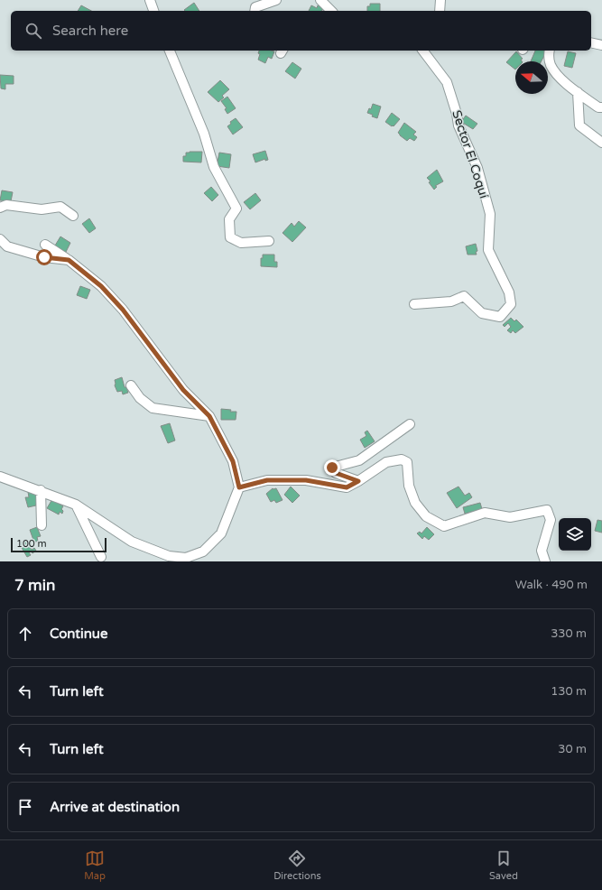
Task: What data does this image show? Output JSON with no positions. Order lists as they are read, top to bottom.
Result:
{
  "streets": {
    "street": ["Sector El Coquí"]
  },
  "scale_bar": "100 m",
  "north": "left",
  "page": {
    "search": "Search here",
    "scale": "100 m",
    "heading": ["7 min", "Walk · 490 m"],
    "list": [
      ["Continue", "330 m"],
      ["Turn left", "130 m"],
      ["Turn left", "30 m"],
      "Arrive at destination"
    ],
    "nav": ["Map", "Directions", "Saved"]
  }
}
